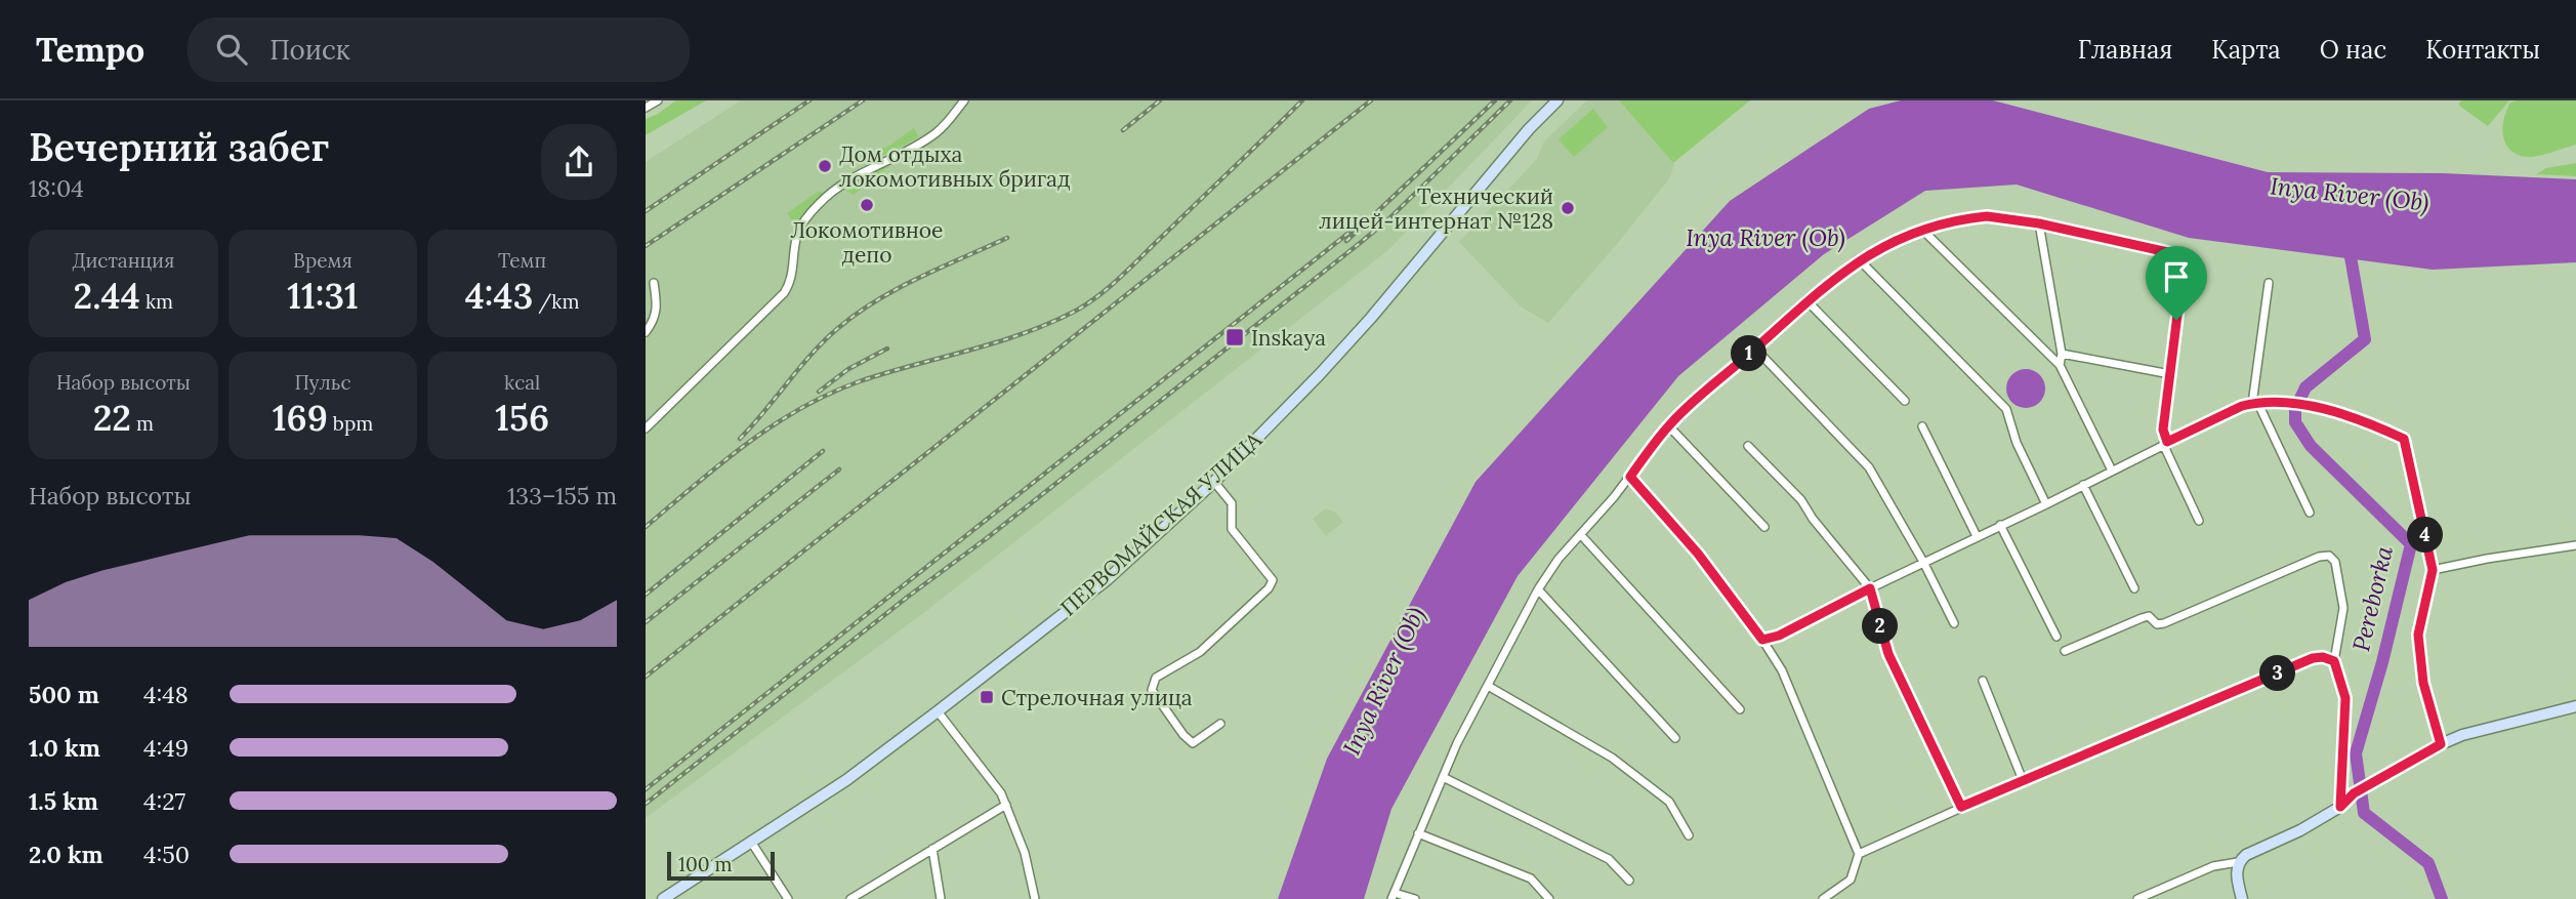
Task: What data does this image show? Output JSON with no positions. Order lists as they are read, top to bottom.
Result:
{
  "streets": {
    "main road": ["ПЕРВОМАЙСКАЯ УЛИЦА"]
  },
  "water": ["Inya River (Ob)", "Pereborka"],
  "places": {
    "other": ["Дом отдыха локомотивных бригад", "Локомотивное депо", "Технический лицей-интернат №128"],
    "transit": ["Inskaya", "Стрелочная улица"]
  },
  "scale_bar": "100 m",
  "page": {
    "header": "Tempo",
    "search": "Поиск",
    "nav": [
      "Главная",
      "Карта",
      "О нас",
      "Контакты"
    ],
    "heading": ["Вечерний забег", "18:04"],
    "stats": [
      ["Дистанция", "2.44 km"],
      ["Время", "11:31"],
      ["Темп", "4:43 /km"],
      ["Набор высоты", "22 m"],
      ["Пульс", "169 bpm"],
      ["kcal", "156"]
    ],
    "pins": [
      "1",
      "4",
      "2",
      "3"
    ],
    "chart": ["Набор высоты", "133–155 m"],
    "list": [
      {
        "name": "500 m",
        "note": "4:48"
      },
      {
        "name": "1.0 km",
        "note": "4:49"
      },
      {
        "name": "1.5 km",
        "note": "4:27"
      },
      {
        "name": "2.0 km",
        "note": "4:50"
      }
    ],
    "scale": "100 m"
  }
}
